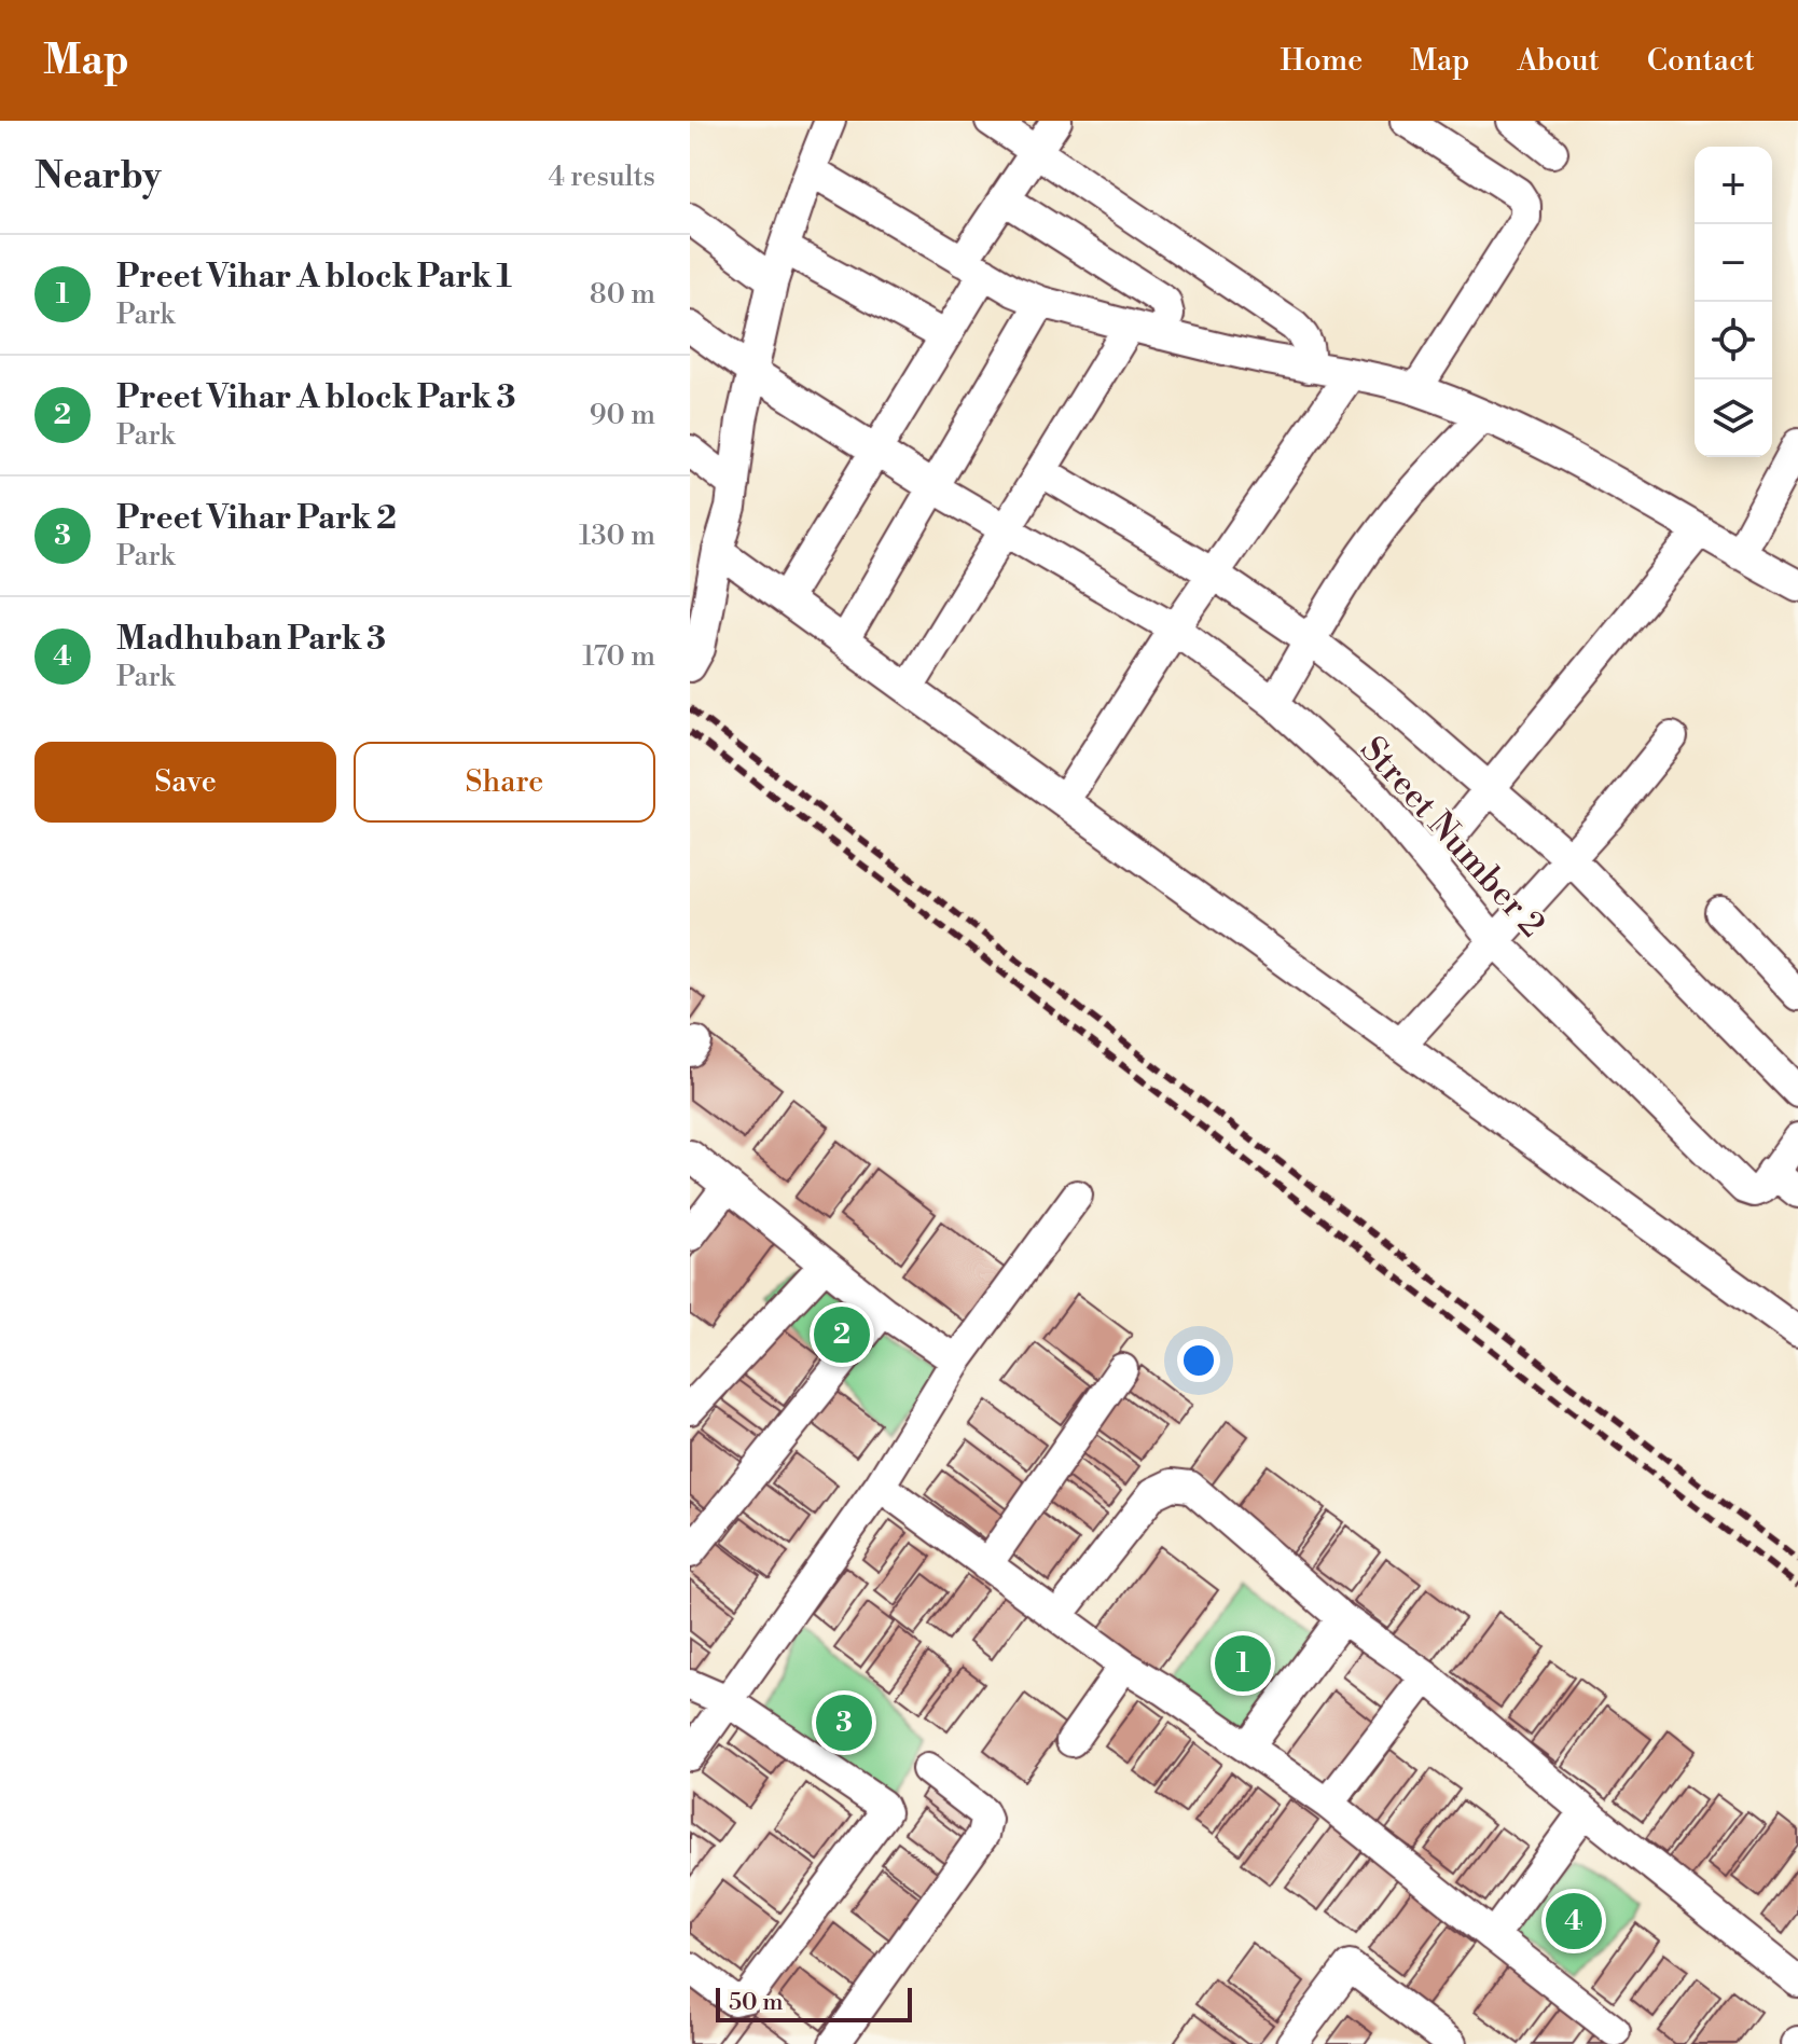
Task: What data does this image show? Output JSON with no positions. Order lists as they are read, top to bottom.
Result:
{
  "streets": {
    "street": ["Street Number 2"]
  },
  "scale_bar": "50 m",
  "page": {
    "header": "Map",
    "nav": [
      "Home",
      "Map",
      "About",
      "Contact"
    ],
    "heading": ["Nearby", "4 results"],
    "map_buttons": ["+", "−"],
    "list": [
      {
        "mark": "1",
        "name": "Preet Vihar A block Park 1",
        "note": "Park",
        "value": "80 m"
      },
      {
        "mark": "2",
        "name": "Preet Vihar A block Park 3",
        "note": "Park",
        "value": "90 m"
      },
      {
        "mark": "3",
        "name": "Preet Vihar Park 2",
        "note": "Park",
        "value": "130 m"
      },
      {
        "mark": "4",
        "name": "Madhuban Park 3",
        "note": "Park",
        "value": "170 m"
      }
    ],
    "buttons": ["Save", "Share"],
    "pins": [
      "2",
      "1",
      "3",
      "4"
    ],
    "scale": "50 m"
  }
}
